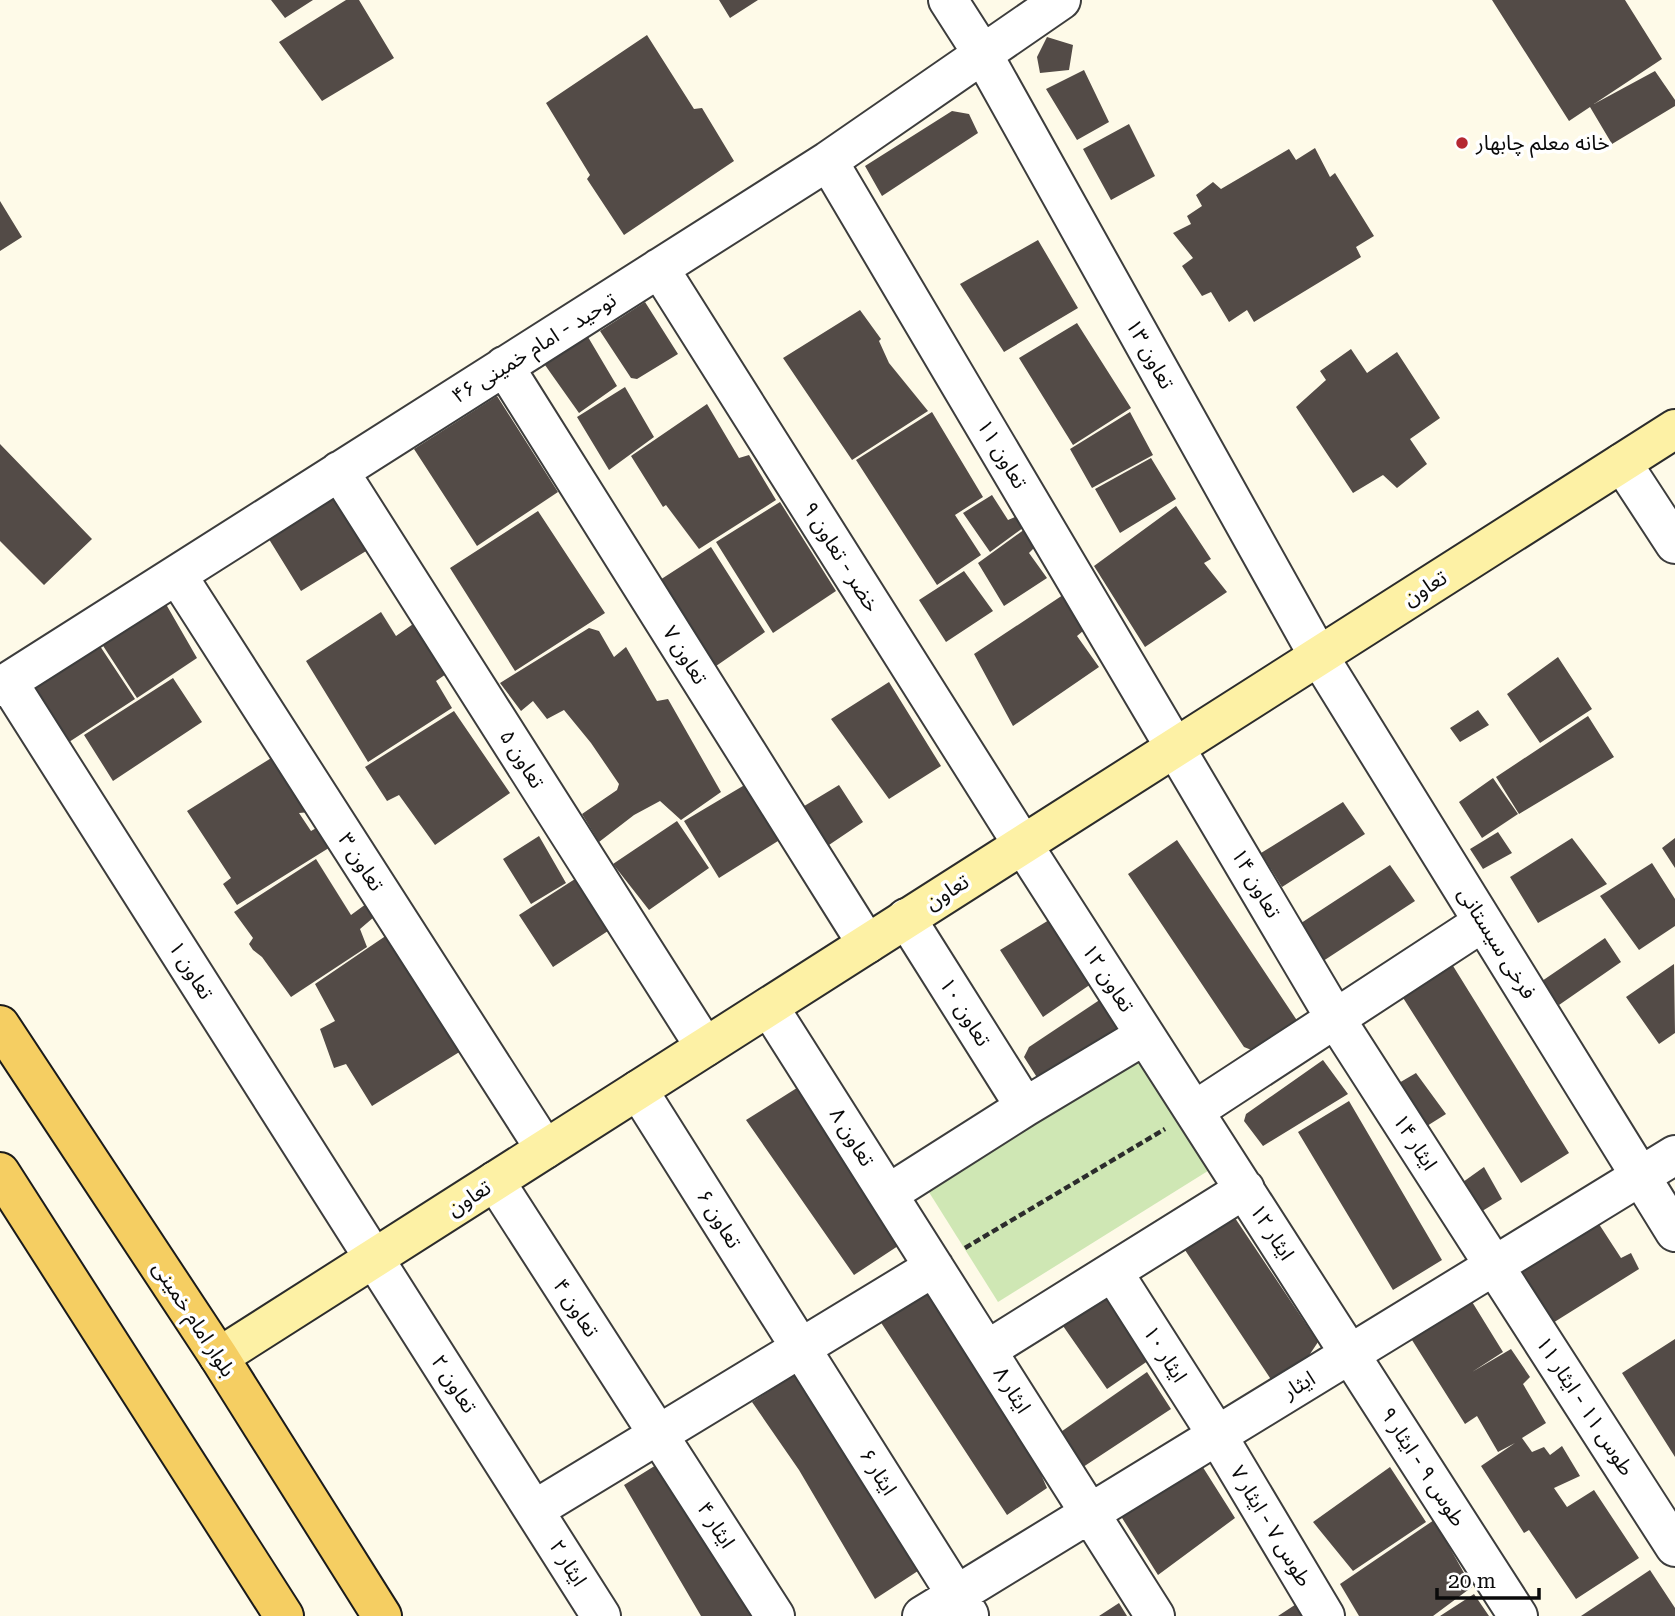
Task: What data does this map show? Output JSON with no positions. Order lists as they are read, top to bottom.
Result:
{
  "streets": {
    "main road": ["تعاون", "بلوار امام خمینی"],
    "street": [
      "توحید - امام خمینی ۴۶",
      "تعاون ۱۳",
      "تعاون ۱۱",
      "خضر - تعاون ۹",
      "تعاون ۷",
      "تعاون ۵",
      "تعاون ۳",
      "تعاون ۱۴",
      "فرخی سیستانی",
      "تعاون ۱",
      "تعاون ۱۲",
      "تعاون ۱۰",
      "تعاون ۸",
      "ایثار ۱۴",
      "تعاون ۶",
      "ایثار ۱۲",
      "تعاون ۴",
      "ایثار ۱۰",
      "تعاون ۲",
      "ایثار",
      "ایثار ۸",
      "طوس ۱۱ - ایثار ۱۱",
      "طوس ۹ - ایثار ۹",
      "ایثار ۶",
      "ایثار ۴",
      "طوس ۷ - ایثار ۷",
      "ایثار ۲"
    ]
  },
  "crossings": [
    ["توحید - امام خمینی ۴۶", "تعاون ۱۳"],
    ["توحید - امام خمینی ۴۶", "تعاون ۱۱"],
    ["توحید - امام خمینی ۴۶", "خضر - تعاون ۹"],
    ["توحید - امام خمینی ۴۶", "تعاون ۷"],
    ["توحید - امام خمینی ۴۶", "تعاون ۵"],
    ["توحید - امام خمینی ۴۶", "تعاون ۳"],
    ["توحید - امام خمینی ۴۶", "تعاون ۱"],
    ["تعاون ۱۳", "تعاون"],
    ["تعاون ۱۳", "فرخی سیستانی"],
    ["تعاون ۱۱", "تعاون"],
    ["تعاون ۱۱", "تعاون ۱۴"],
    ["خضر - تعاون ۹", "تعاون"],
    ["خضر - تعاون ۹", "تعاون ۱۲"],
    ["تعاون", "تعاون ۷"],
    ["تعاون", "تعاون ۵"],
    ["تعاون", "تعاون ۳"],
    ["تعاون", "تعاون ۱۴"],
    ["تعاون", "فرخی سیستانی"],
    ["تعاون", "تعاون ۱"],
    ["تعاون", "تعاون ۱۲"],
    ["تعاون", "تعاون ۱۰"],
    ["تعاون", "تعاون ۸"],
    ["تعاون", "تعاون ۶"],
    ["تعاون", "تعاون ۴"],
    ["تعاون", "بلوار امام خمینی"],
    ["تعاون", "تعاون ۲"],
    ["تعاون ۱۴", "ایثار ۱۴"],
    ["فرخی سیستانی", "ایثار"],
    ["تعاون ۱", "تعاون ۲"],
    ["تعاون ۱۲", "ایثار ۱۲"],
    ["تعاون ۸", "ایثار ۸"],
    ["ایثار ۱۴", "ایثار"],
    ["ایثار ۱۴", "طوس ۱۱ - ایثار ۱۱"],
    ["تعاون ۶", "ایثار ۶"],
    ["ایثار ۱۲", "ایثار"],
    ["ایثار ۱۲", "طوس ۹ - ایثار ۹"],
    ["تعاون ۴", "ایثار ۴"],
    ["ایثار ۱۰", "ایثار"],
    ["ایثار ۱۰", "طوس ۷ - ایثار ۷"],
    ["تعاون ۲", "ایثار ۲"],
    ["ایثار", "ایثار ۸"],
    ["ایثار", "طوس ۱۱ - ایثار ۱۱"],
    ["ایثار", "طوس ۹ - ایثار ۹"],
    ["ایثار", "ایثار ۶"],
    ["ایثار", "طوس ۷ - ایثار ۷"]
  ],
  "places": ["خانه معلم چابهار"],
  "scale_bar": "20 m"
}
